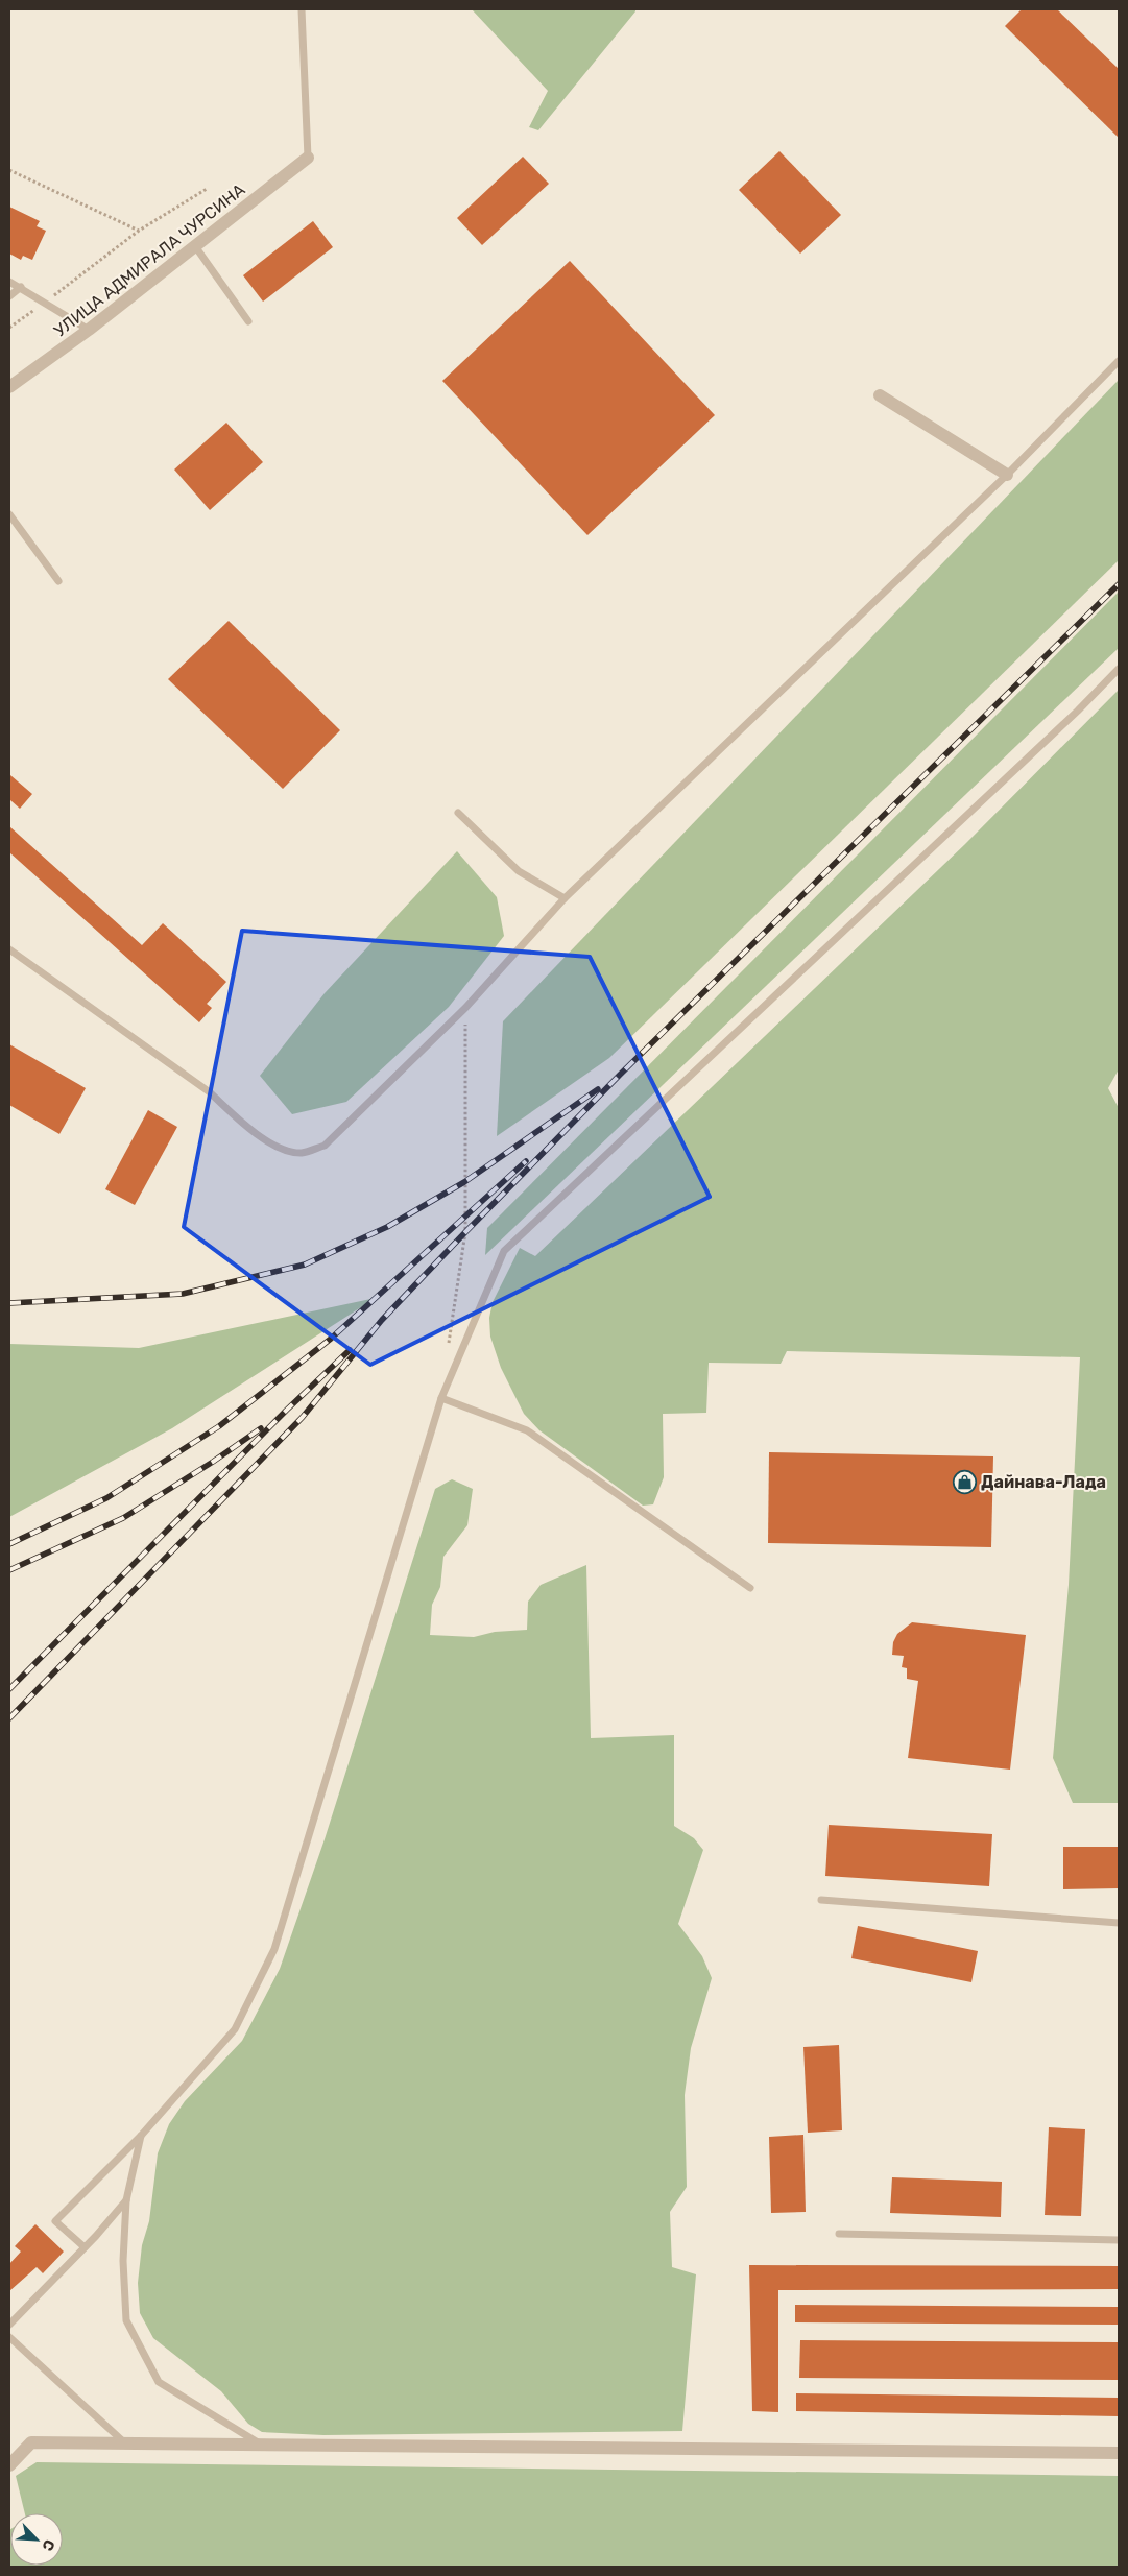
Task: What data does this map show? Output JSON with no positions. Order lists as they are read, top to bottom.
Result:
{
  "streets": {
    "street": ["УЛИЦА АДМИРАЛА ЧУРСИНА"]
  },
  "places": {
    "shop": ["Дайнава-Лада"]
  },
  "north": "bottom right"
}
